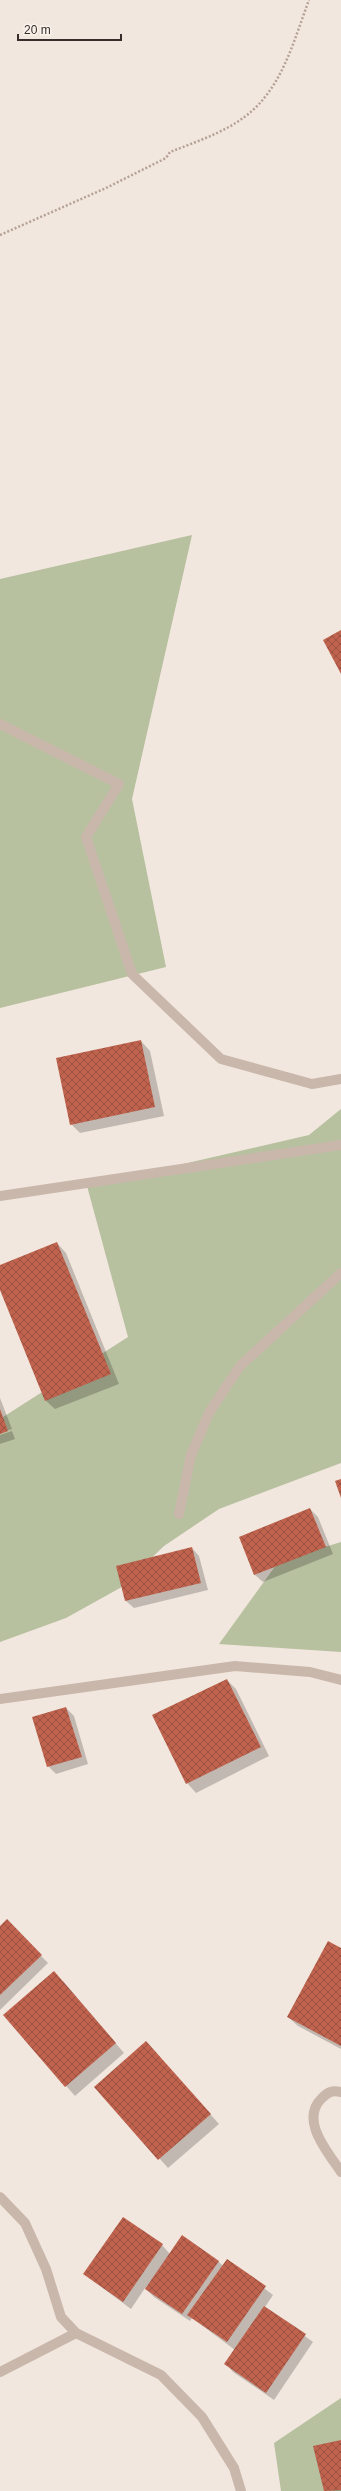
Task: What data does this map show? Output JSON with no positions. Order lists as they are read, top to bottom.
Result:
{
  "scale_bar": "20 m"
}
